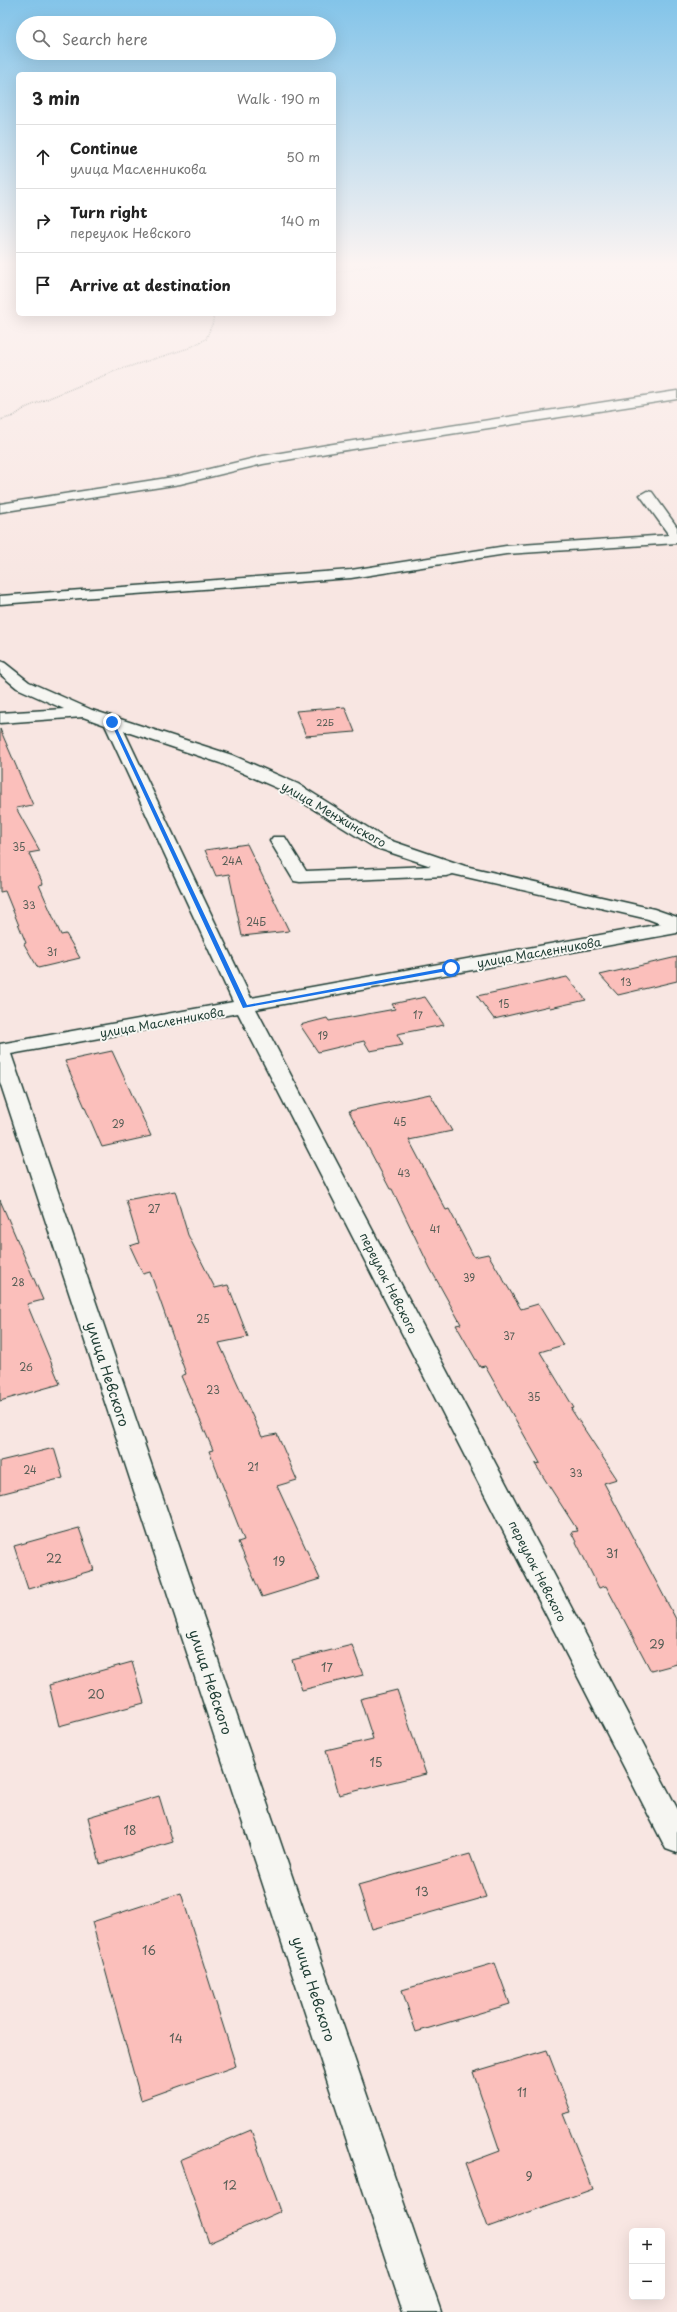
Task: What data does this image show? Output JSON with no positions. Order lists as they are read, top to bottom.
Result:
{
  "streets": {
    "street": [
      "улица Менжинского",
      "улица Масленникова",
      "переулок Невского",
      "улица Невского"
    ]
  },
  "crossings": [
    ["улица Менжинского", "переулок Невского"],
    ["улица Масленникова", "переулок Невского"],
    ["улица Масленникова", "улица Невского"]
  ],
  "house_numbers": [
    "22Б",
    "35",
    "24А",
    "33",
    "24Б",
    "31",
    "13",
    "15",
    "17",
    "19",
    "45",
    "29",
    "43",
    "27",
    "41",
    "39",
    "28",
    "25",
    "37",
    "26",
    "23",
    "35",
    "21",
    "24",
    "33",
    "31",
    "22",
    "19",
    "29",
    "17",
    "20",
    "15",
    "18",
    "13",
    "16",
    "14",
    "11",
    "9",
    "12"
  ],
  "page": {
    "search": "Search here",
    "heading": ["3 min", "Walk · 190 m"],
    "list": [
      ["Continue", "улица Масленникова", "50 m"],
      ["Turn right", "переулок Невского", "140 m"],
      "Arrive at destination"
    ],
    "map_buttons": ["+", "−"]
  }
}
